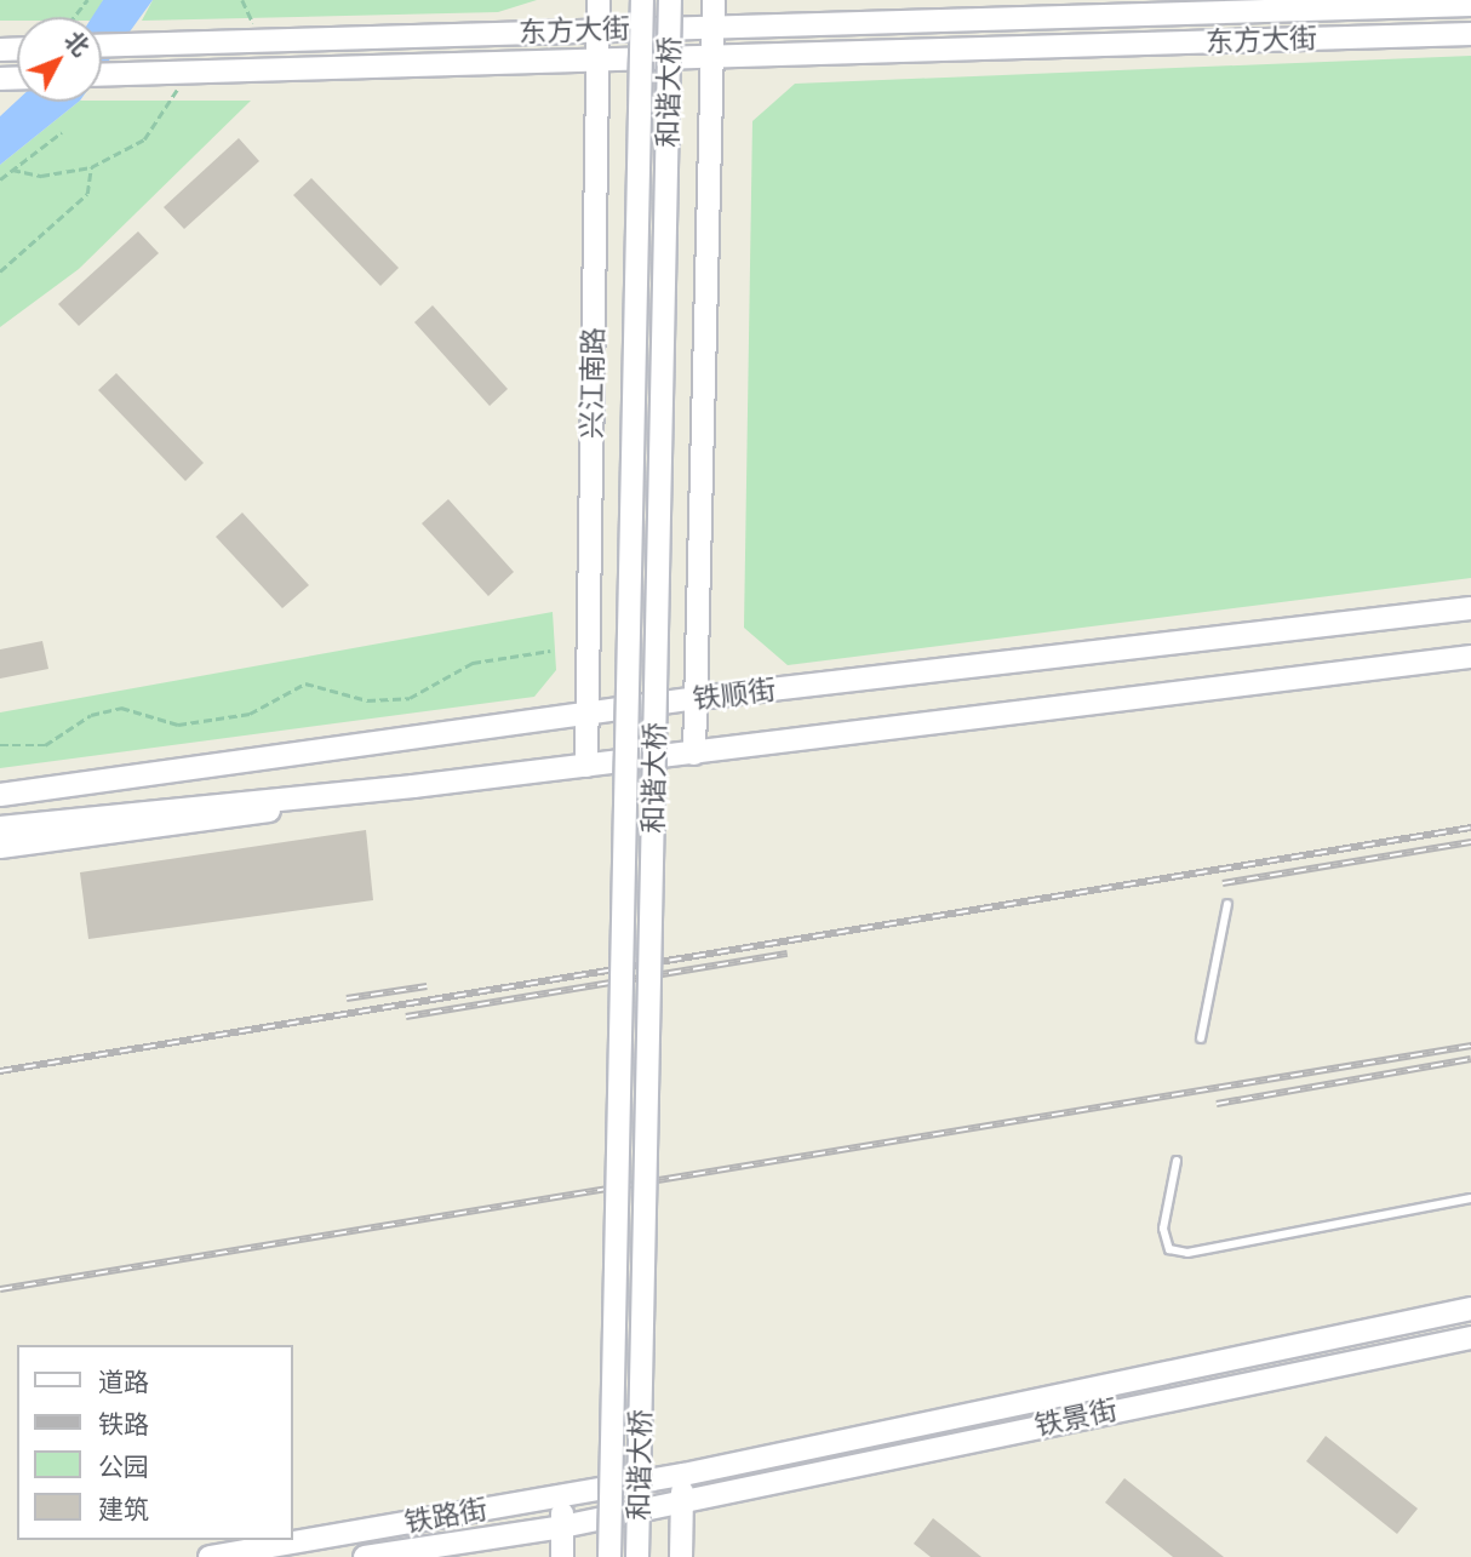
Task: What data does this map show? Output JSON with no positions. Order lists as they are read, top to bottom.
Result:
{
  "streets": {
    "main road": [
      "东方大街",
      "和谐大桥",
      "兴江南路",
      "铁顺街",
      "铁景街",
      "铁路街"
    ]
  },
  "crossings": [
    ["东方大街", "兴江南路"],
    ["兴江南路", "铁顺街"],
    ["铁景街", "铁路街"]
  ],
  "legend": [
    "道路",
    "铁路",
    "公园",
    "建筑"
  ],
  "north": "top right"
}
